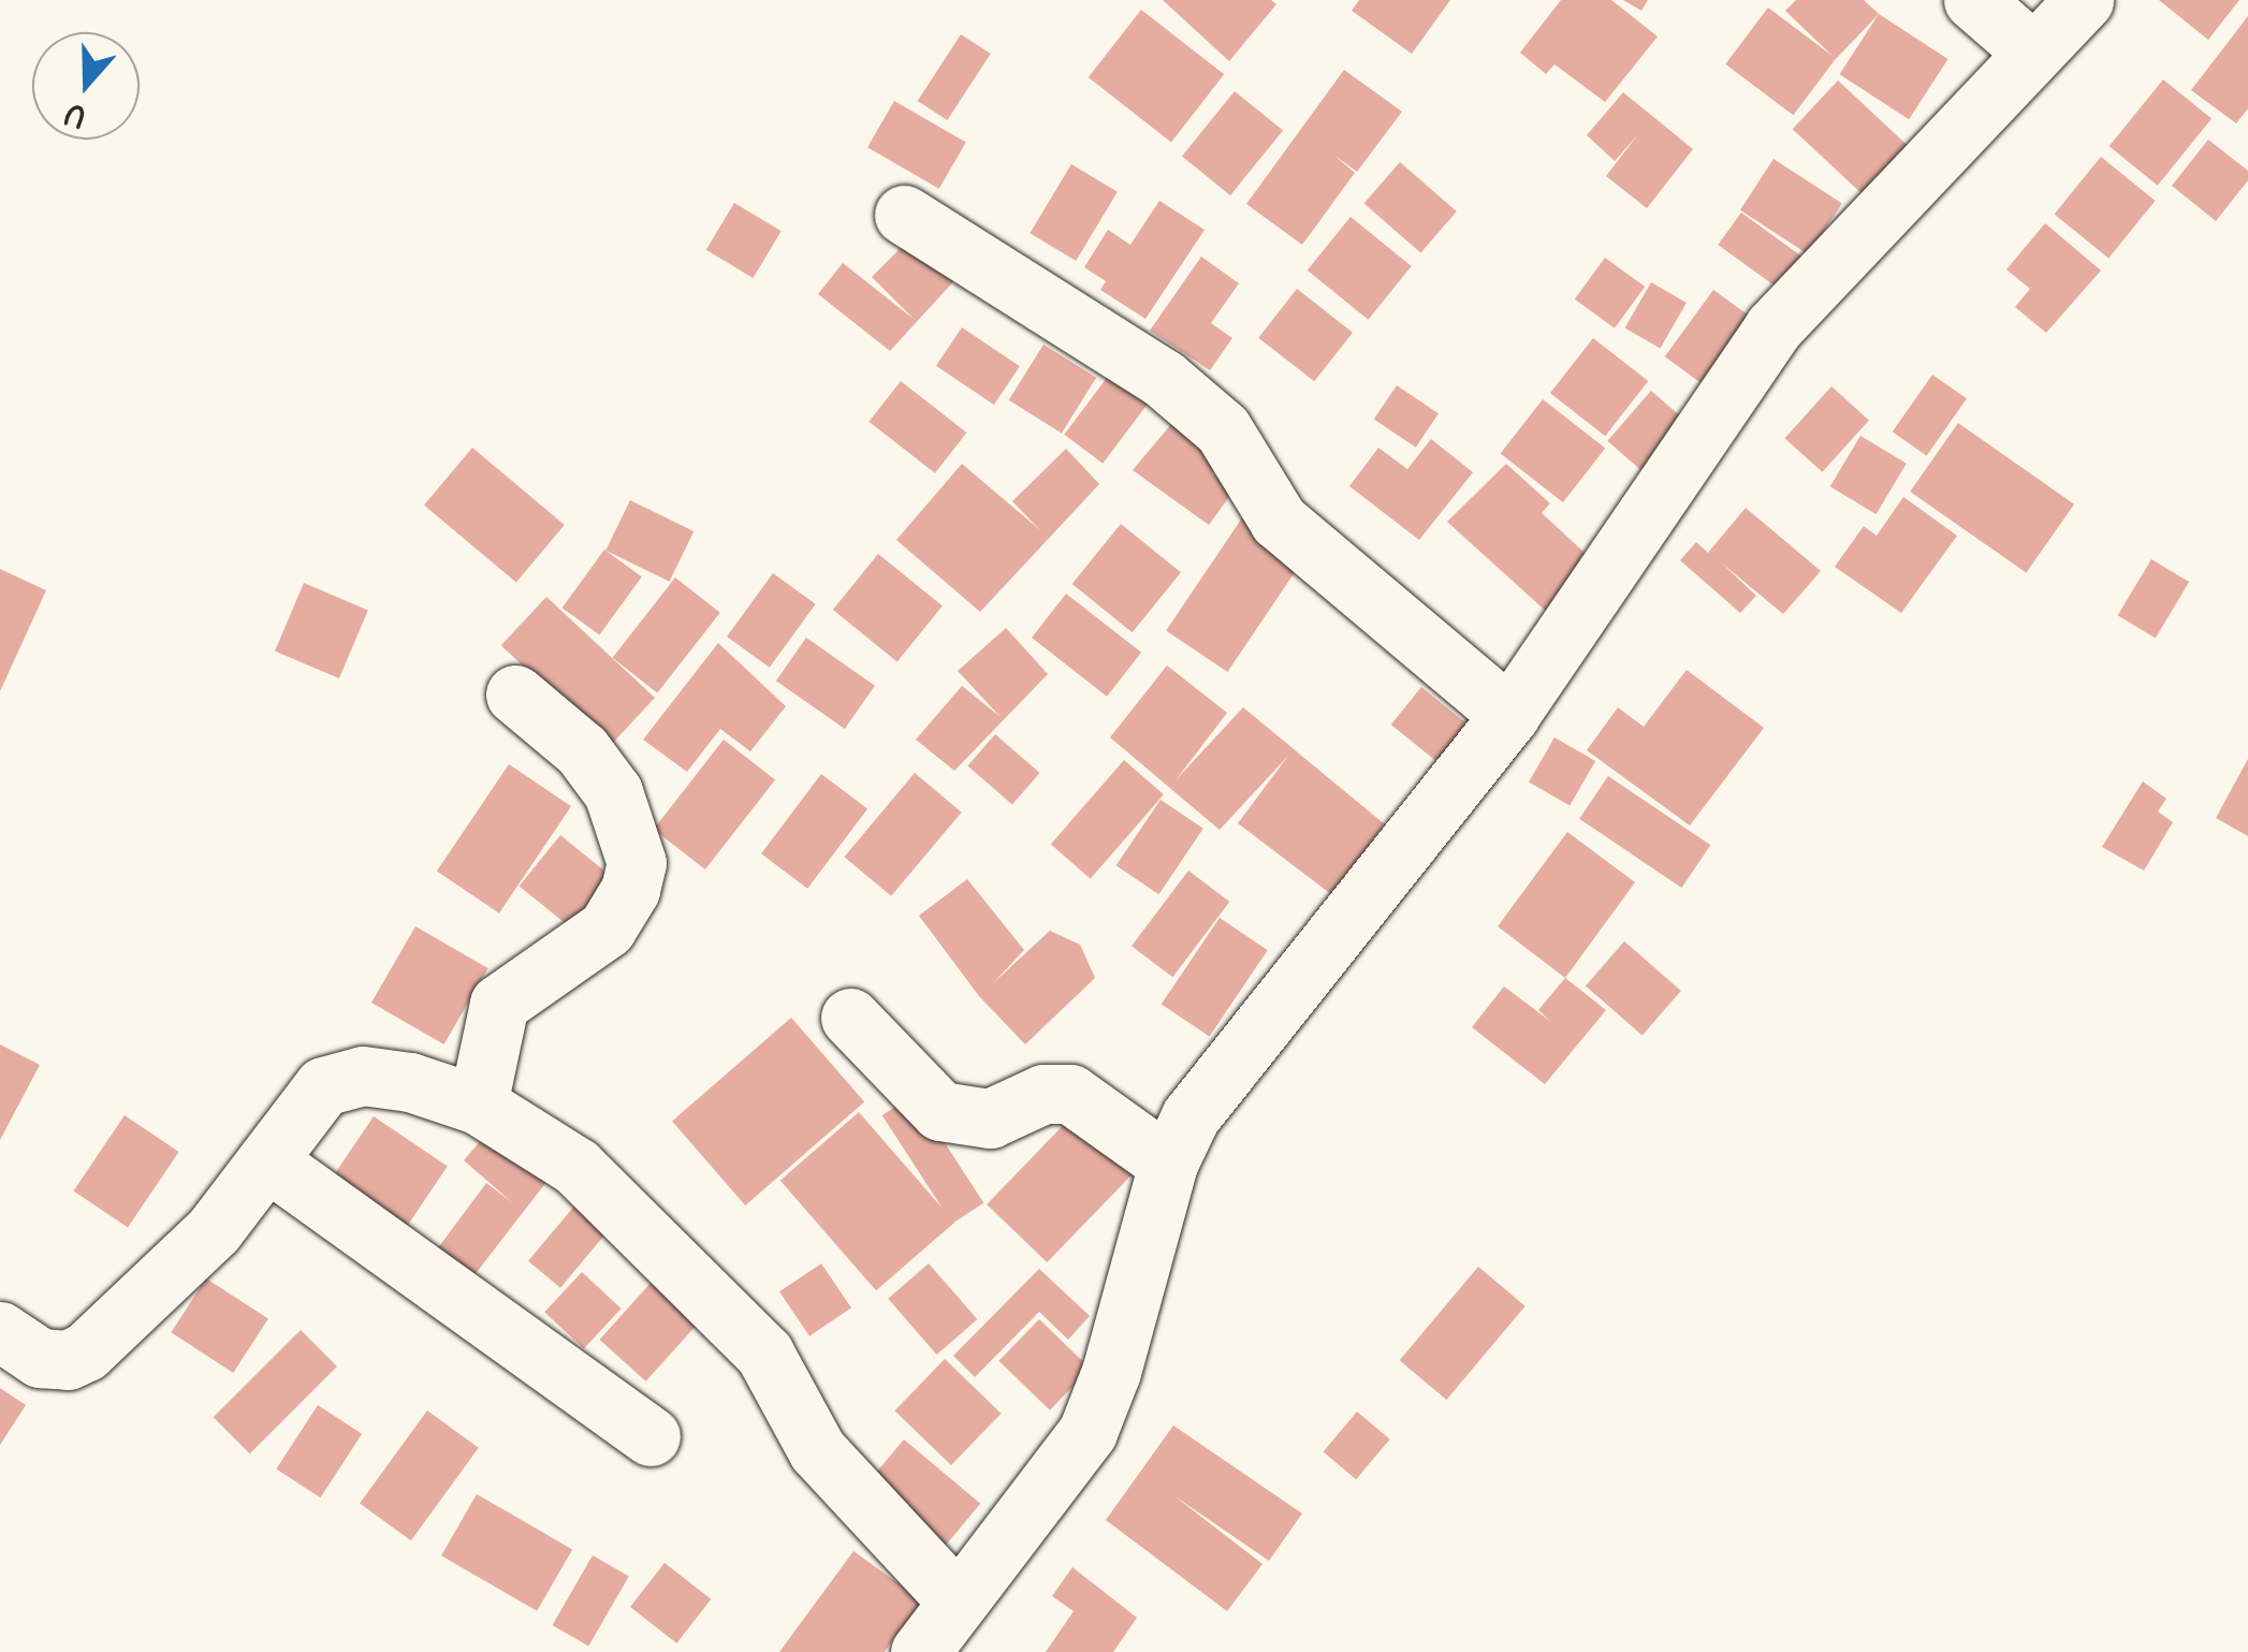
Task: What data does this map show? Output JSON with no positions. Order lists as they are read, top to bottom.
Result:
{
  "north": "bottom"
}
